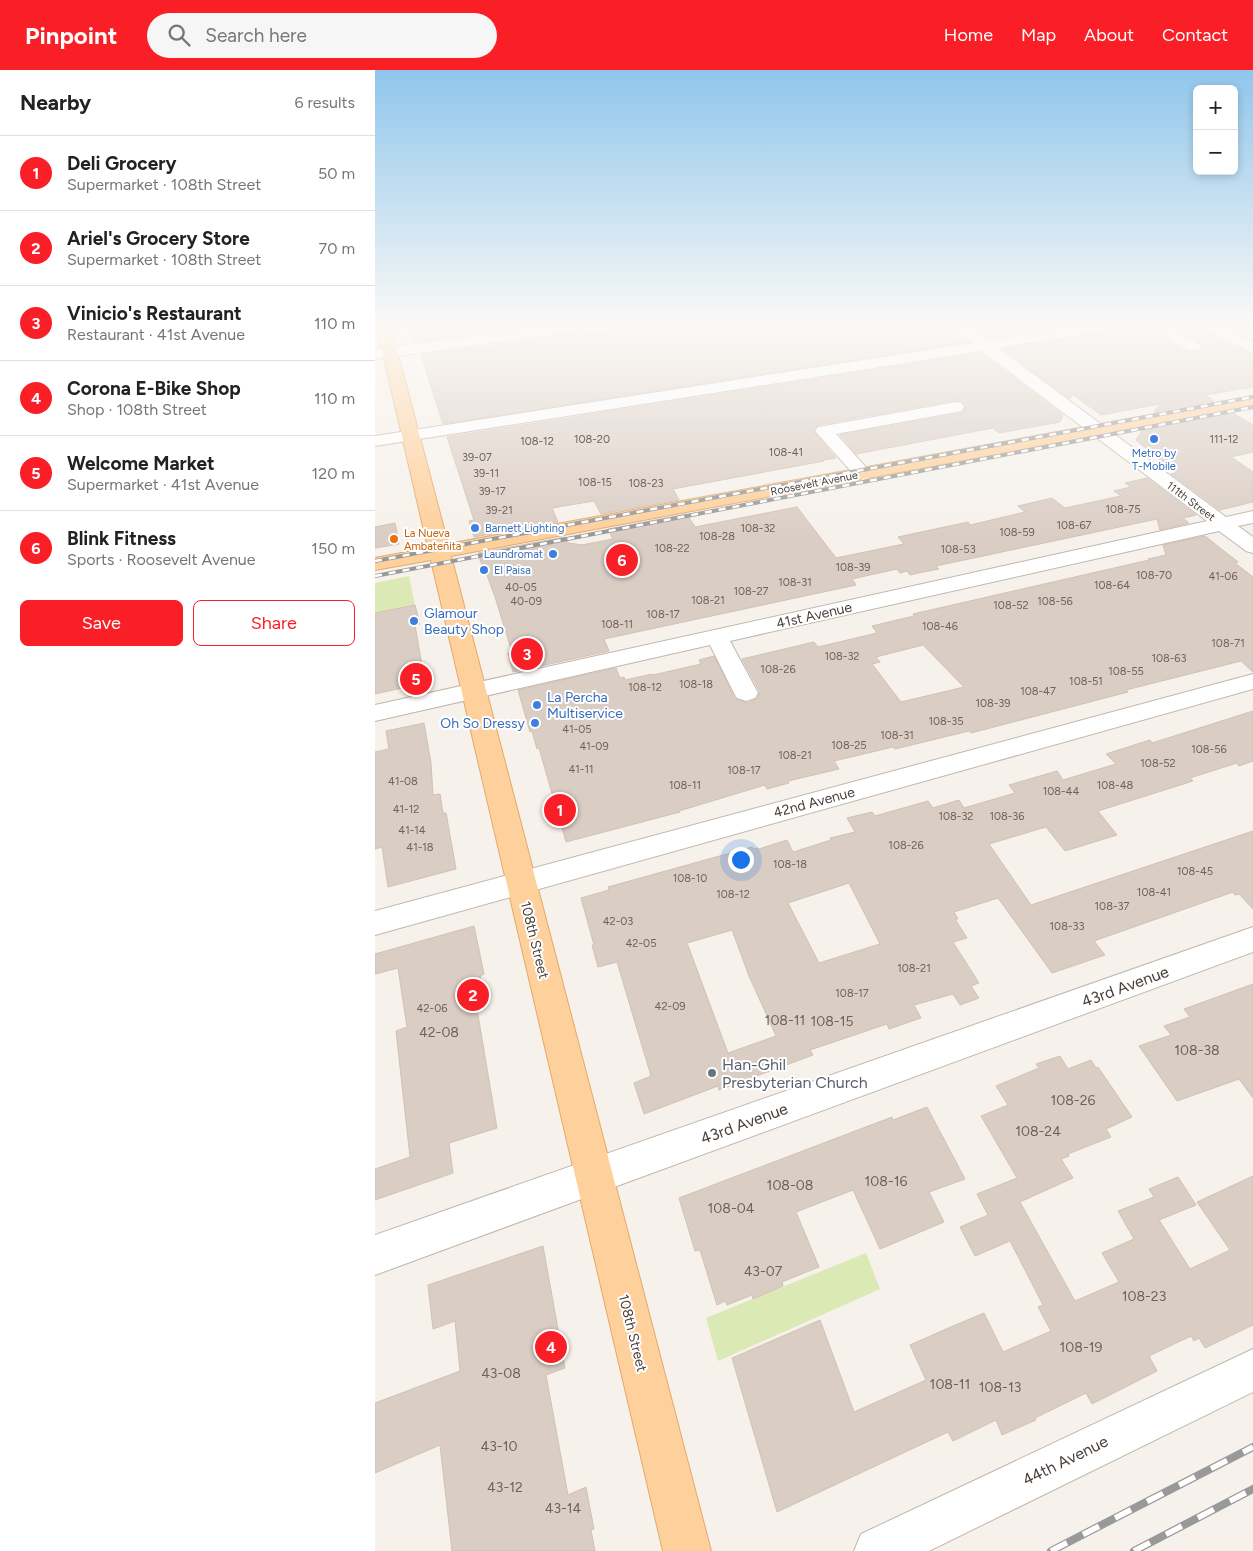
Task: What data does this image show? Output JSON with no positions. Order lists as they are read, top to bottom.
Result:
{
  "streets": {
    "main road": ["Roosevelt Avenue", "108th Street"],
    "street": [
      "111th Street",
      "41st Avenue",
      "42nd Avenue",
      "43rd Avenue",
      "44th Avenue"
    ]
  },
  "crossings": [
    ["Roosevelt Avenue", "111th Street"],
    ["Roosevelt Avenue", "108th Street"],
    ["111th Street", "41st Avenue"],
    ["41st Avenue", "108th Street"],
    ["42nd Avenue", "108th Street"],
    ["108th Street", "43rd Avenue"]
  ],
  "places": [
    "Metro by T-Mobile",
    "Barnett Lighting",
    "La Nueva Ambateñita",
    "Laundromat",
    "El Paisa",
    "Glamour Beauty Shop",
    "La Percha Multiservice",
    "Oh So Dressy",
    "Han-Ghil Presbyterian Church"
  ],
  "house_numbers": [
    "108-20",
    "111-12",
    "108-12",
    "108-41",
    "39-07",
    "39-11",
    "108-15",
    "108-23",
    "39-17",
    "108-75",
    "39-21",
    "108-67",
    "108-32",
    "108-59",
    "108-28",
    "108-22",
    "108-53",
    "108-39",
    "108-70",
    "41-06",
    "108-31",
    "108-64",
    "40-05",
    "108-27",
    "108-21",
    "40-09",
    "108-56",
    "108-52",
    "108-17",
    "108-11",
    "108-46",
    "108-71",
    "108-32",
    "108-63",
    "108-26",
    "108-55",
    "108-51",
    "108-18",
    "108-12",
    "108-47",
    "108-39",
    "108-35",
    "41-05",
    "108-31",
    "108-25",
    "41-09",
    "108-56",
    "108-21",
    "108-52",
    "41-11",
    "108-17",
    "41-08",
    "108-11",
    "108-48",
    "108-44",
    "41-12",
    "108-32",
    "108-36",
    "41-14",
    "108-26",
    "41-18",
    "108-18",
    "108-45",
    "108-10",
    "108-41",
    "108-12",
    "108-37",
    "42-03",
    "108-33",
    "42-05",
    "108-21",
    "108-17",
    "42-09",
    "42-06",
    "108-11",
    "108-15",
    "42-08",
    "108-38",
    "108-26",
    "108-24",
    "108-16",
    "108-08",
    "108-04",
    "43-07",
    "108-23",
    "108-19",
    "43-08",
    "108-11",
    "108-13",
    "43-10",
    "43-12",
    "43-14"
  ],
  "page": {
    "header": "Pinpoint",
    "search": "Search here",
    "nav": [
      "Home",
      "Map",
      "About",
      "Contact"
    ],
    "heading": ["Nearby", "6 results"],
    "map_buttons": ["+", "−"],
    "list": [
      {
        "mark": "1",
        "name": "Deli Grocery",
        "note": "Supermarket · 108th Street",
        "value": "50 m"
      },
      {
        "mark": "2",
        "name": "Ariel's Grocery Store",
        "note": "Supermarket · 108th Street",
        "value": "70 m"
      },
      {
        "mark": "3",
        "name": "Vinicio's Restaurant",
        "note": "Restaurant · 41st Avenue",
        "value": "110 m"
      },
      {
        "mark": "4",
        "name": "Corona E-Bike Shop",
        "note": "Shop · 108th Street",
        "value": "110 m"
      },
      {
        "mark": "5",
        "name": "Welcome Market",
        "note": "Supermarket · 41st Avenue",
        "value": "120 m"
      },
      {
        "mark": "6",
        "name": "Blink Fitness",
        "note": "Sports · Roosevelt Avenue",
        "value": "150 m"
      }
    ],
    "pins": [
      "6",
      "3",
      "5",
      "1",
      "2",
      "4"
    ],
    "buttons": ["Save", "Share"]
  }
}
